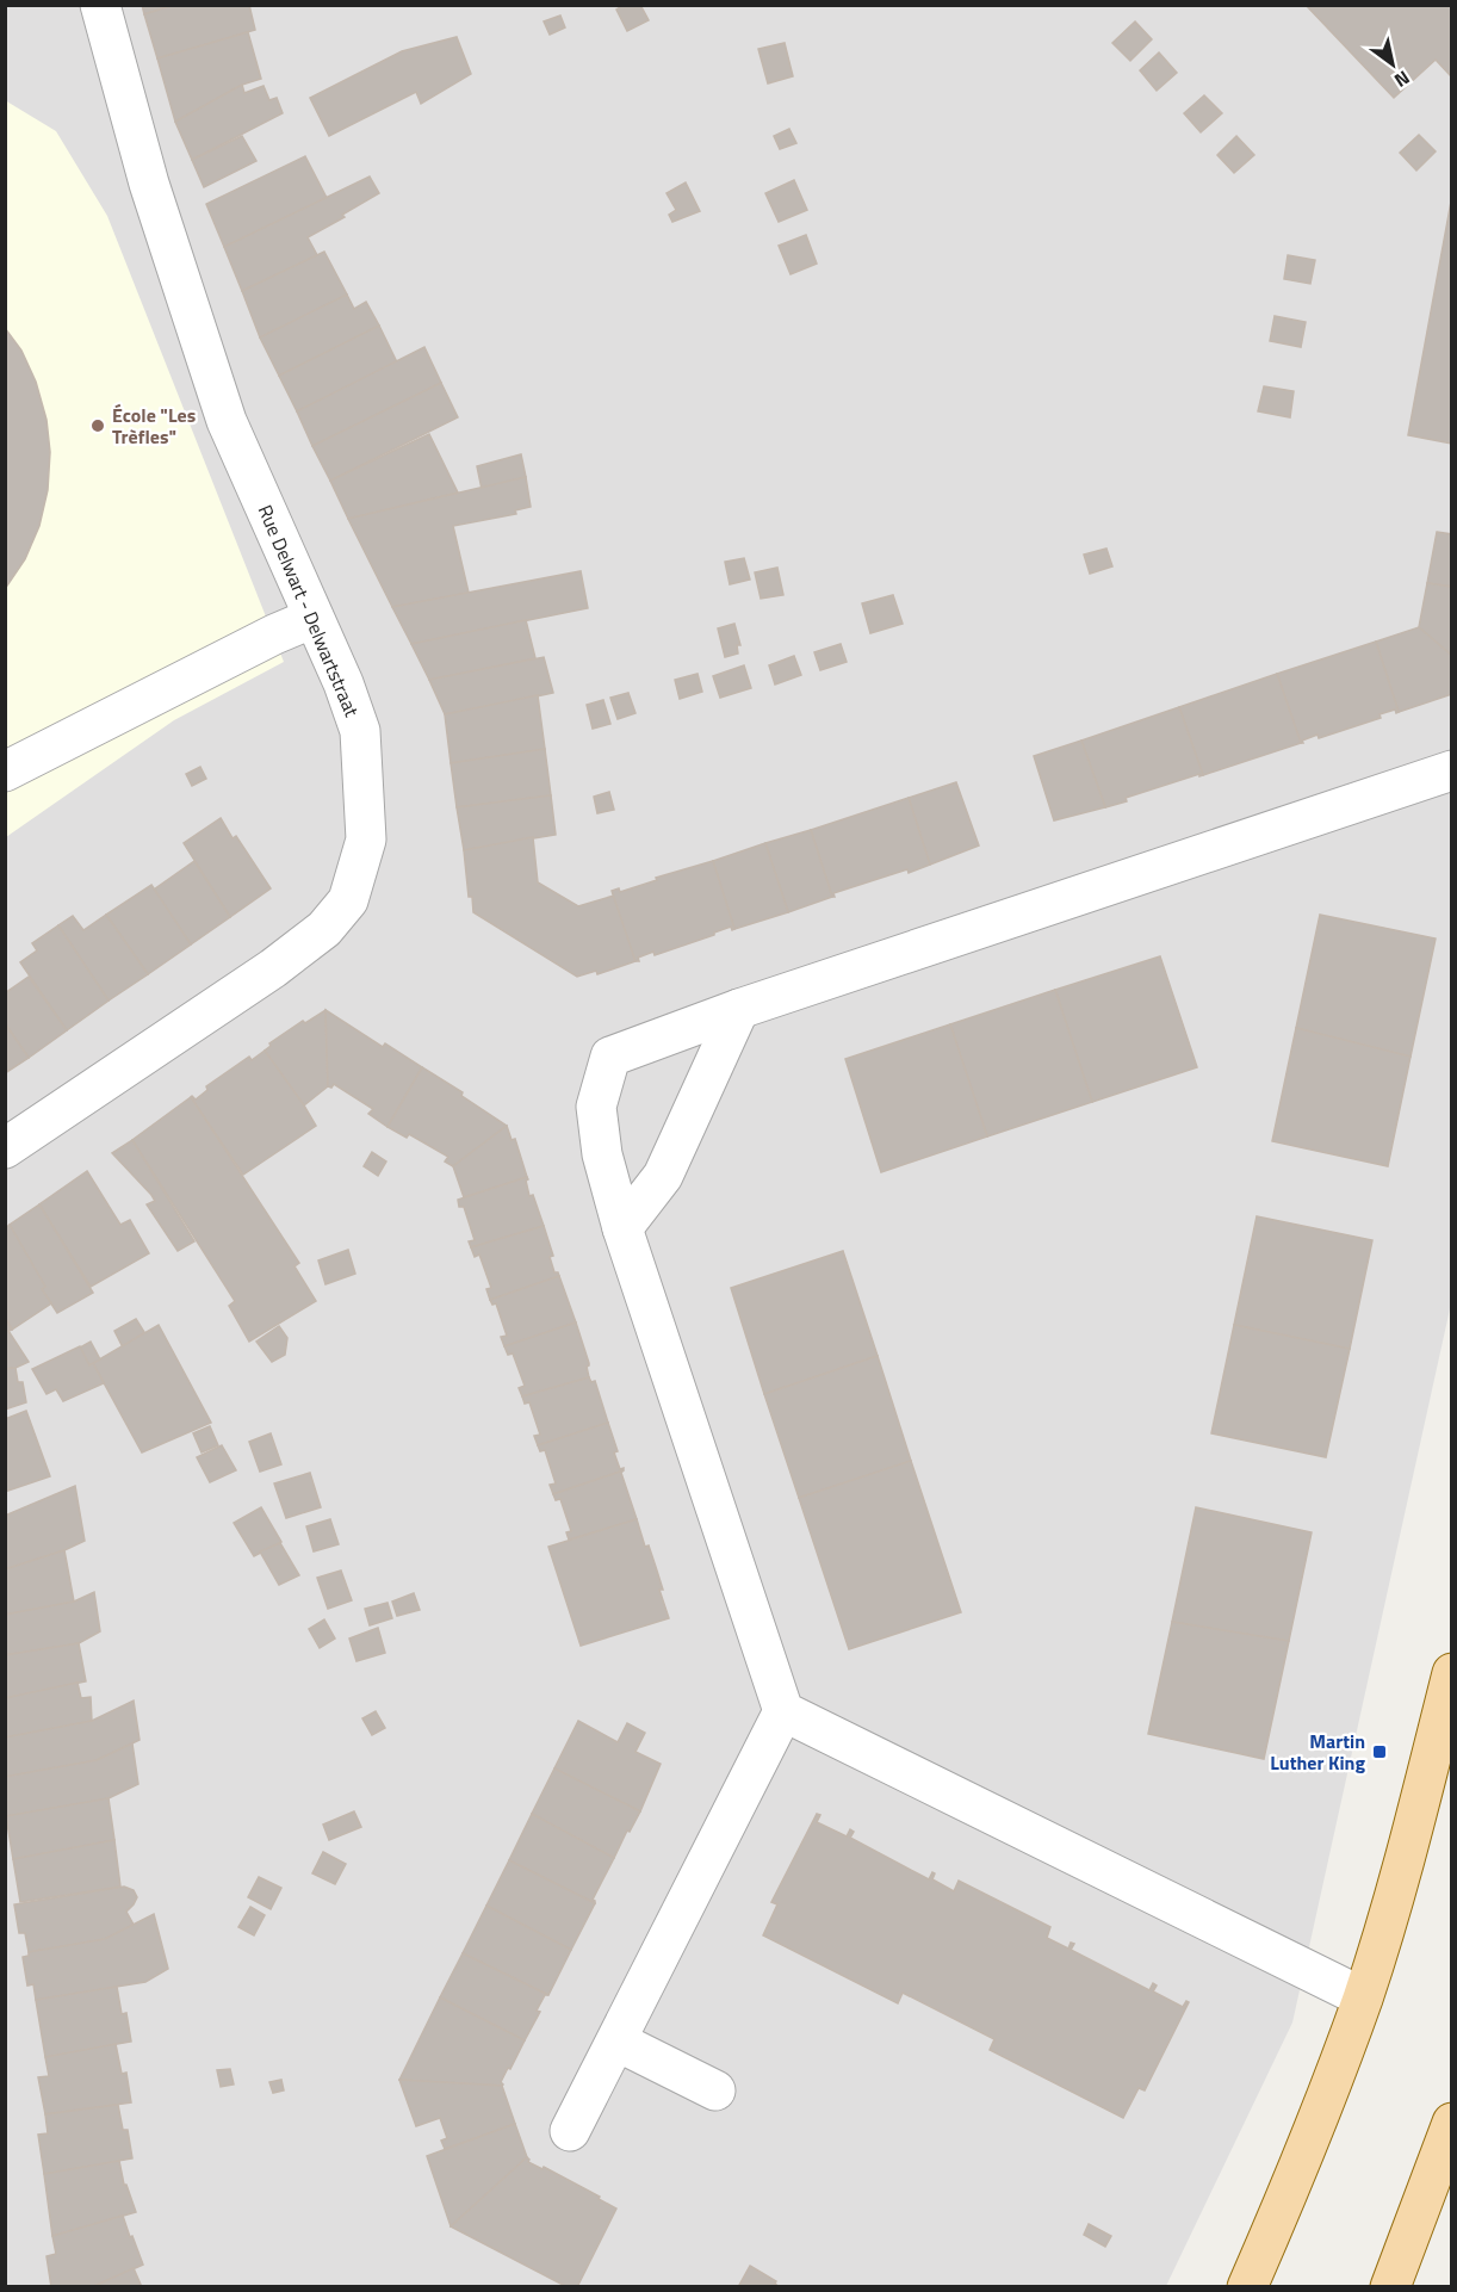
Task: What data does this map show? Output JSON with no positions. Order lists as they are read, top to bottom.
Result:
{
  "streets": {
    "street": ["Rue Delwart - Delwartstraat"]
  },
  "places": {
    "other": ["École \"Les Trèfles\""],
    "transit": ["Martin Luther King"]
  },
  "north": "bottom right"
}
